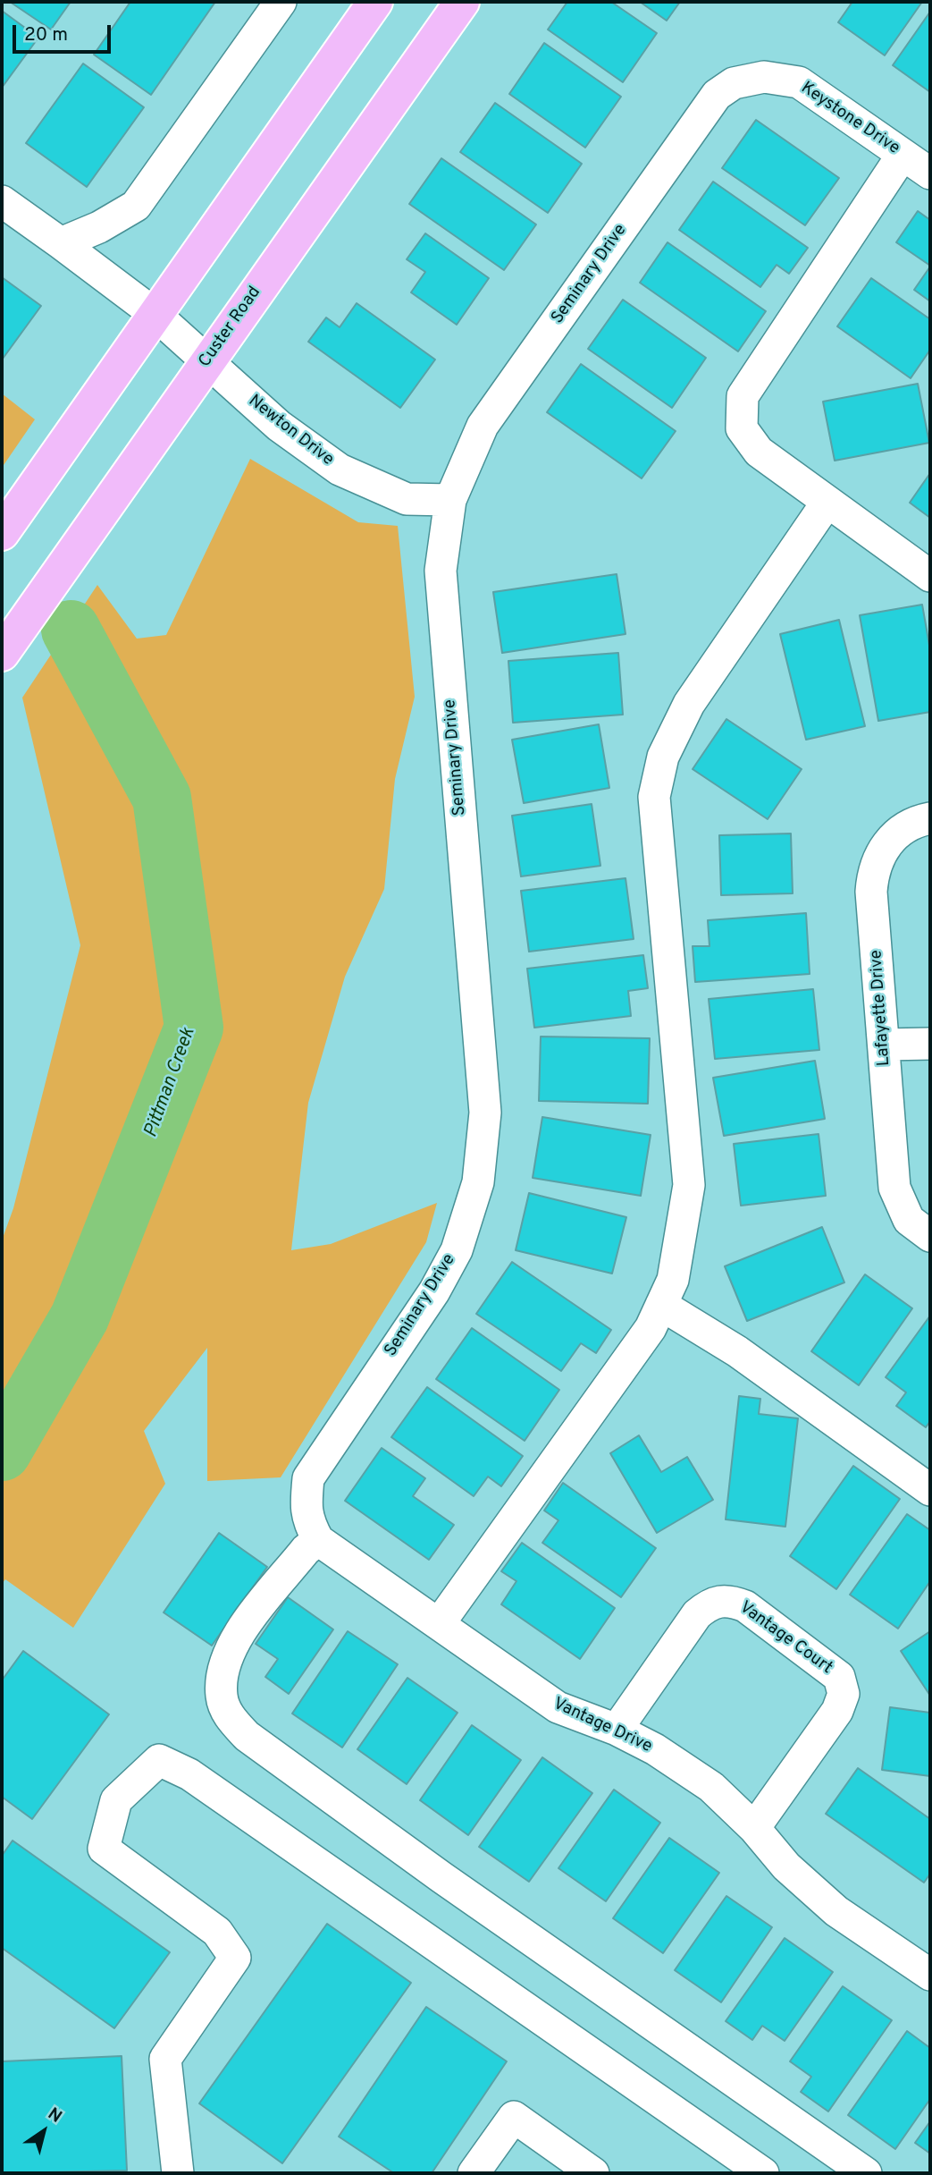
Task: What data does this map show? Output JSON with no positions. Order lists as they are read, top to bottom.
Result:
{
  "streets": {
    "main road": ["Custer Road"],
    "street": [
      "Keystone Drive",
      "Seminary Drive",
      "Newton Drive",
      "Lafayette Drive",
      "Vantage Court",
      "Vantage Drive"
    ]
  },
  "crossings": [
    ["Keystone Drive", "Seminary Drive"],
    ["Seminary Drive", "Newton Drive"],
    ["Seminary Drive", "Vantage Drive"],
    ["Custer Road", "Newton Drive"],
    ["Vantage Court", "Vantage Drive"]
  ],
  "water": ["Pittman Creek"],
  "scale_bar": "20 m",
  "north": "top right"
}
